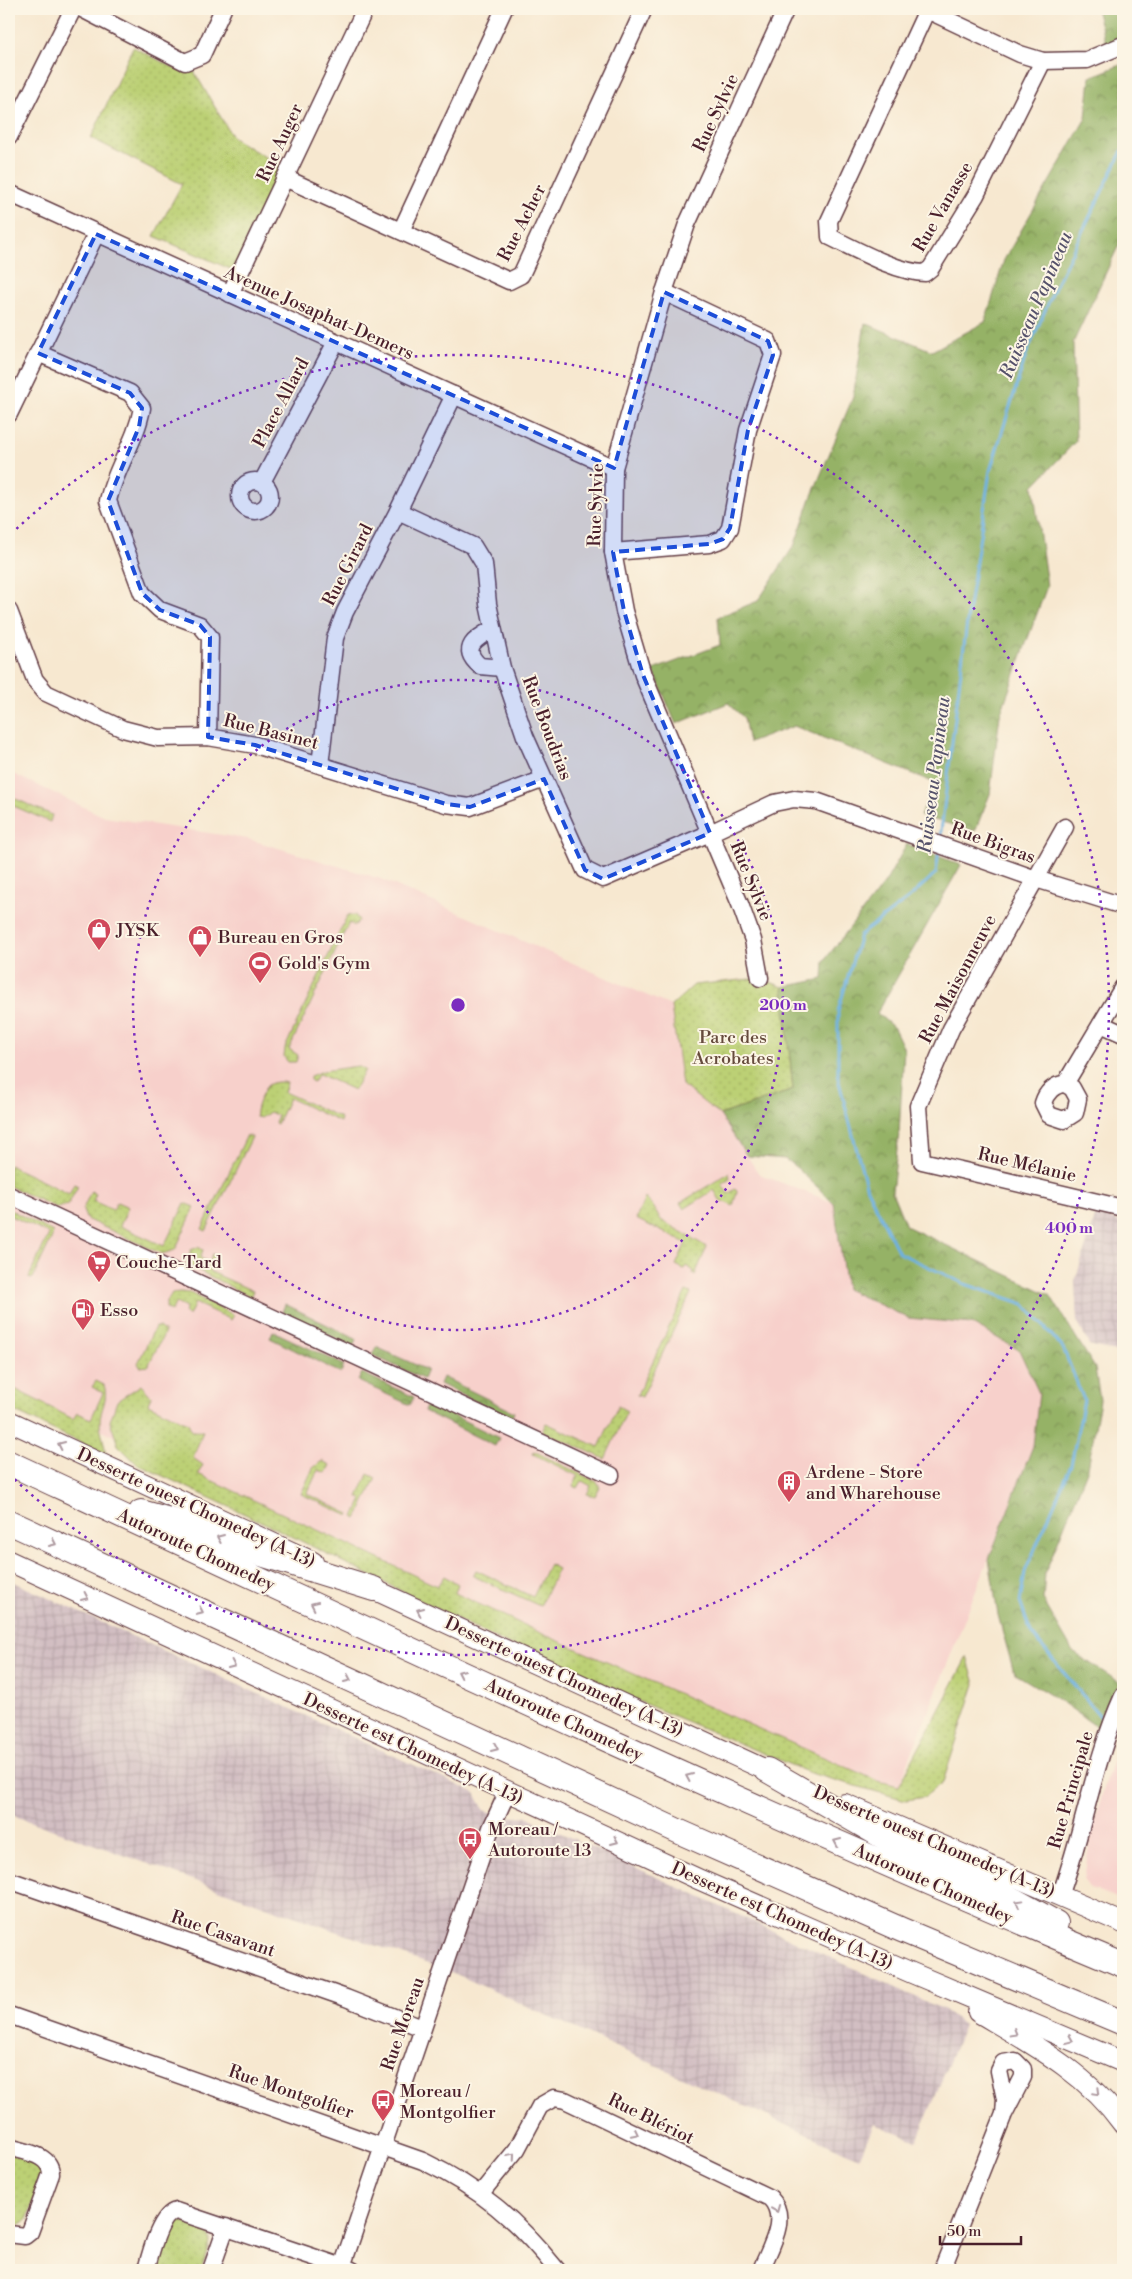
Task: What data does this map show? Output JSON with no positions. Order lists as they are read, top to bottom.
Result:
{
  "streets": {
    "highway": ["Autoroute Chomedey"],
    "main road": ["Desserte ouest Chomedey (A-13)", "Desserte est Chomedey (A-13)"],
    "street": [
      "Rue Sylvie",
      "Rue Auger",
      "Rue Vanasse",
      "Rue Acher",
      "Avenue Josaphat-Demers",
      "Place Allard",
      "Rue Girard",
      "Rue Boudrias",
      "Rue Basinet",
      "Rue Bigras",
      "Rue Maisonneuve",
      "Rue Mélanie",
      "Rue Principale",
      "Rue Casavant",
      "Rue Moreau",
      "Rue Montgolfier",
      "Rue Blériot"
    ]
  },
  "crossings": [
    ["Rue Sylvie", "Avenue Josaphat-Demers"],
    ["Rue Sylvie", "Rue Boudrias"],
    ["Rue Sylvie", "Rue Bigras"],
    ["Rue Auger", "Rue Acher"],
    ["Rue Auger", "Avenue Josaphat-Demers"],
    ["Avenue Josaphat-Demers", "Place Allard"],
    ["Avenue Josaphat-Demers", "Rue Girard"],
    ["Rue Girard", "Rue Boudrias"],
    ["Rue Girard", "Rue Basinet"],
    ["Rue Boudrias", "Rue Basinet"],
    ["Rue Boudrias", "Rue Bigras"],
    ["Rue Bigras", "Rue Maisonneuve"],
    ["Rue Maisonneuve", "Rue Mélanie"],
    ["Desserte ouest Chomedey (A-13)", "Rue Principale"],
    ["Desserte est Chomedey (A-13)", "Rue Moreau"],
    ["Rue Casavant", "Rue Moreau"],
    ["Rue Moreau", "Rue Montgolfier"],
    ["Rue Montgolfier", "Rue Blériot"]
  ],
  "one_way": ["Desserte ouest Chomedey (A-13)", "Desserte est Chomedey (A-13)"],
  "water": ["Ruisseau Papineau"],
  "parks": ["Parc des Acrobates"],
  "places": {
    "shop": ["JYSK", "Bureau en Gros"],
    "sports": ["Gold's Gym"],
    "supermarket": ["Couche-Tard"],
    "fuel station": ["Esso"],
    "building": ["Ardene - Store and Wharehouse"],
    "bus stop": ["Moreau / Autoroute 13", "Moreau / Montgolfier"]
  },
  "scale_bar": "50 m",
  "rings": ["200 m", "400 m"]
}
